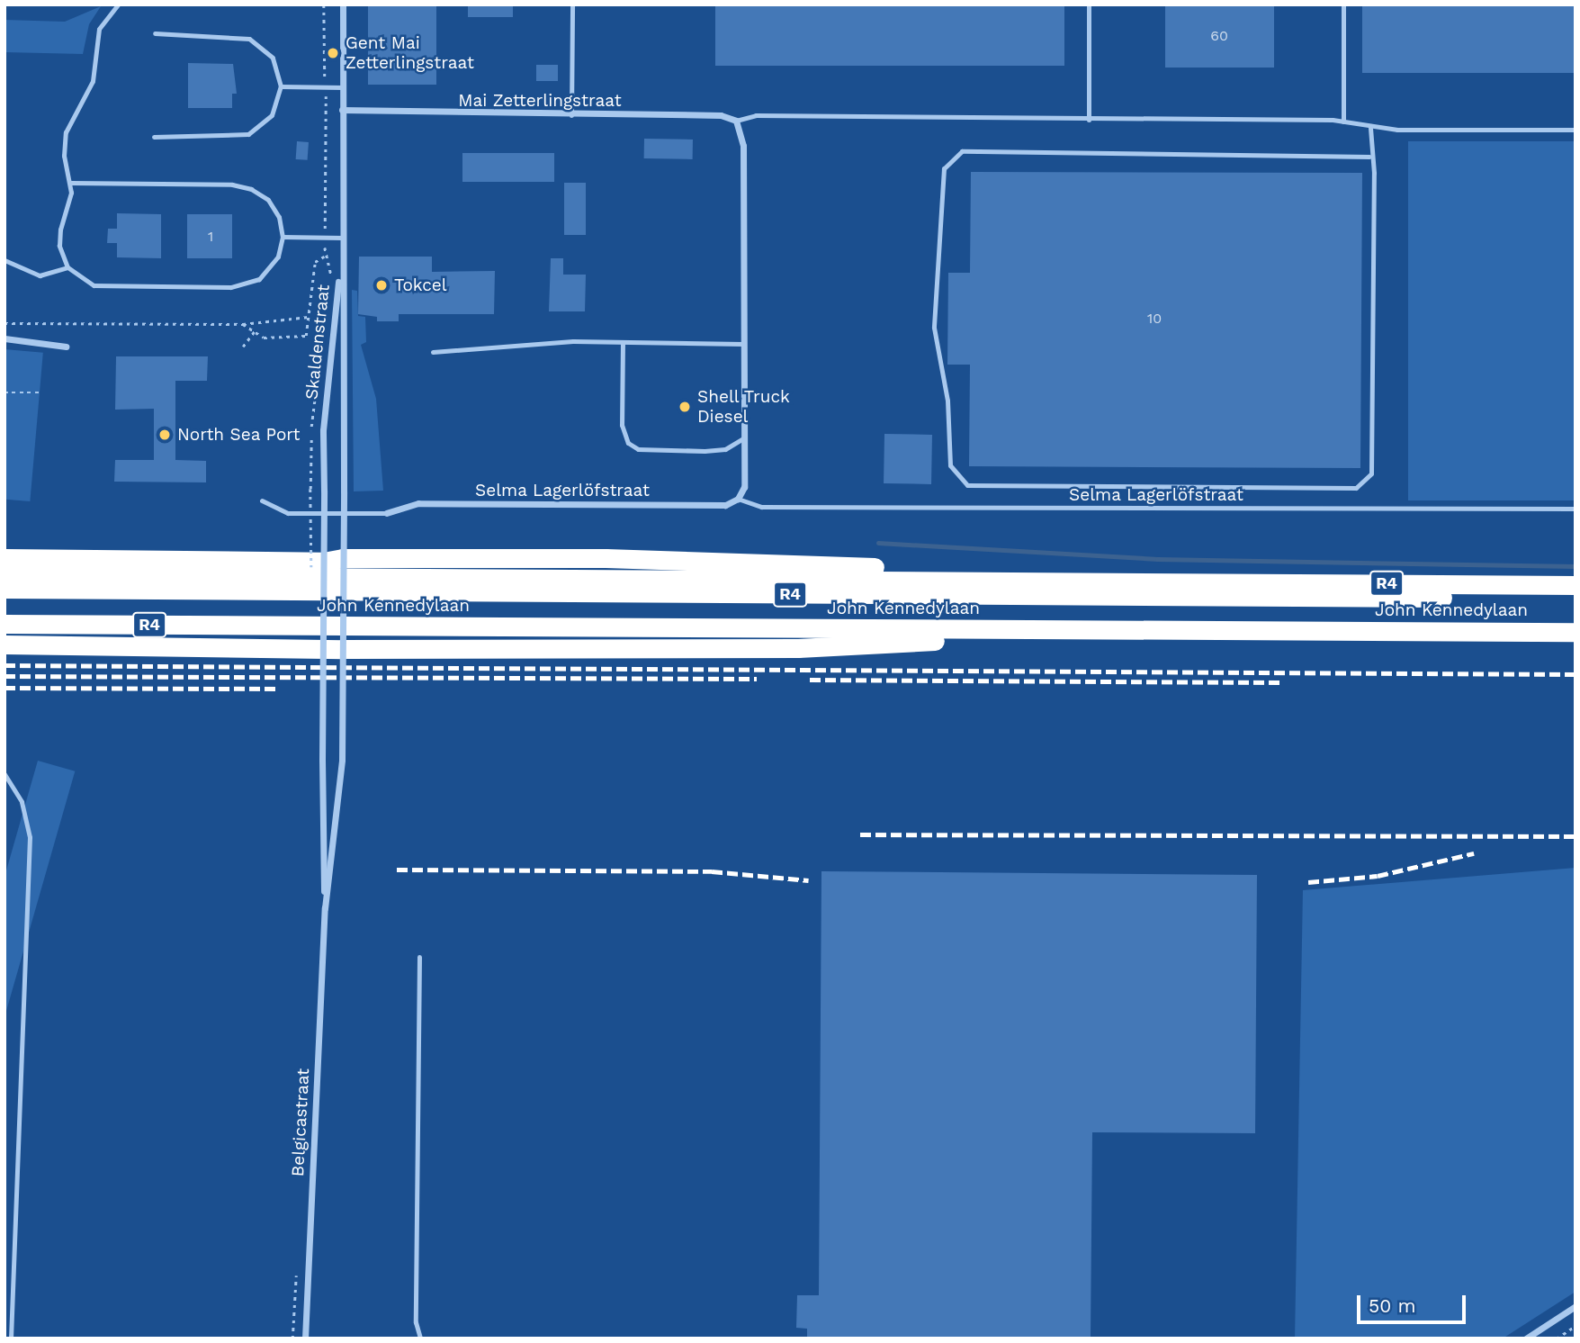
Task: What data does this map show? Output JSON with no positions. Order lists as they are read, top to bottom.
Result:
{
  "streets": {
    "highway": ["R4", "John Kennedylaan"],
    "street": [
      "Mai Zetterlingstraat",
      "Skaldenstraat",
      "Selma Lagerlöfstraat",
      "Belgicastraat"
    ]
  },
  "crossings": [
    ["Mai Zetterlingstraat", "Skaldenstraat"],
    ["Skaldenstraat", "R4"],
    ["Skaldenstraat", "Belgicastraat"],
    ["R4", "John Kennedylaan"],
    ["R4", "Belgicastraat"]
  ],
  "places": [
    "Gent Mai Zetterlingstraat",
    "Tokcel",
    "Shell Truck Diesel",
    "North Sea Port"
  ],
  "house_numbers": ["60", "1", "10"],
  "scale_bar": "50 m"
}
